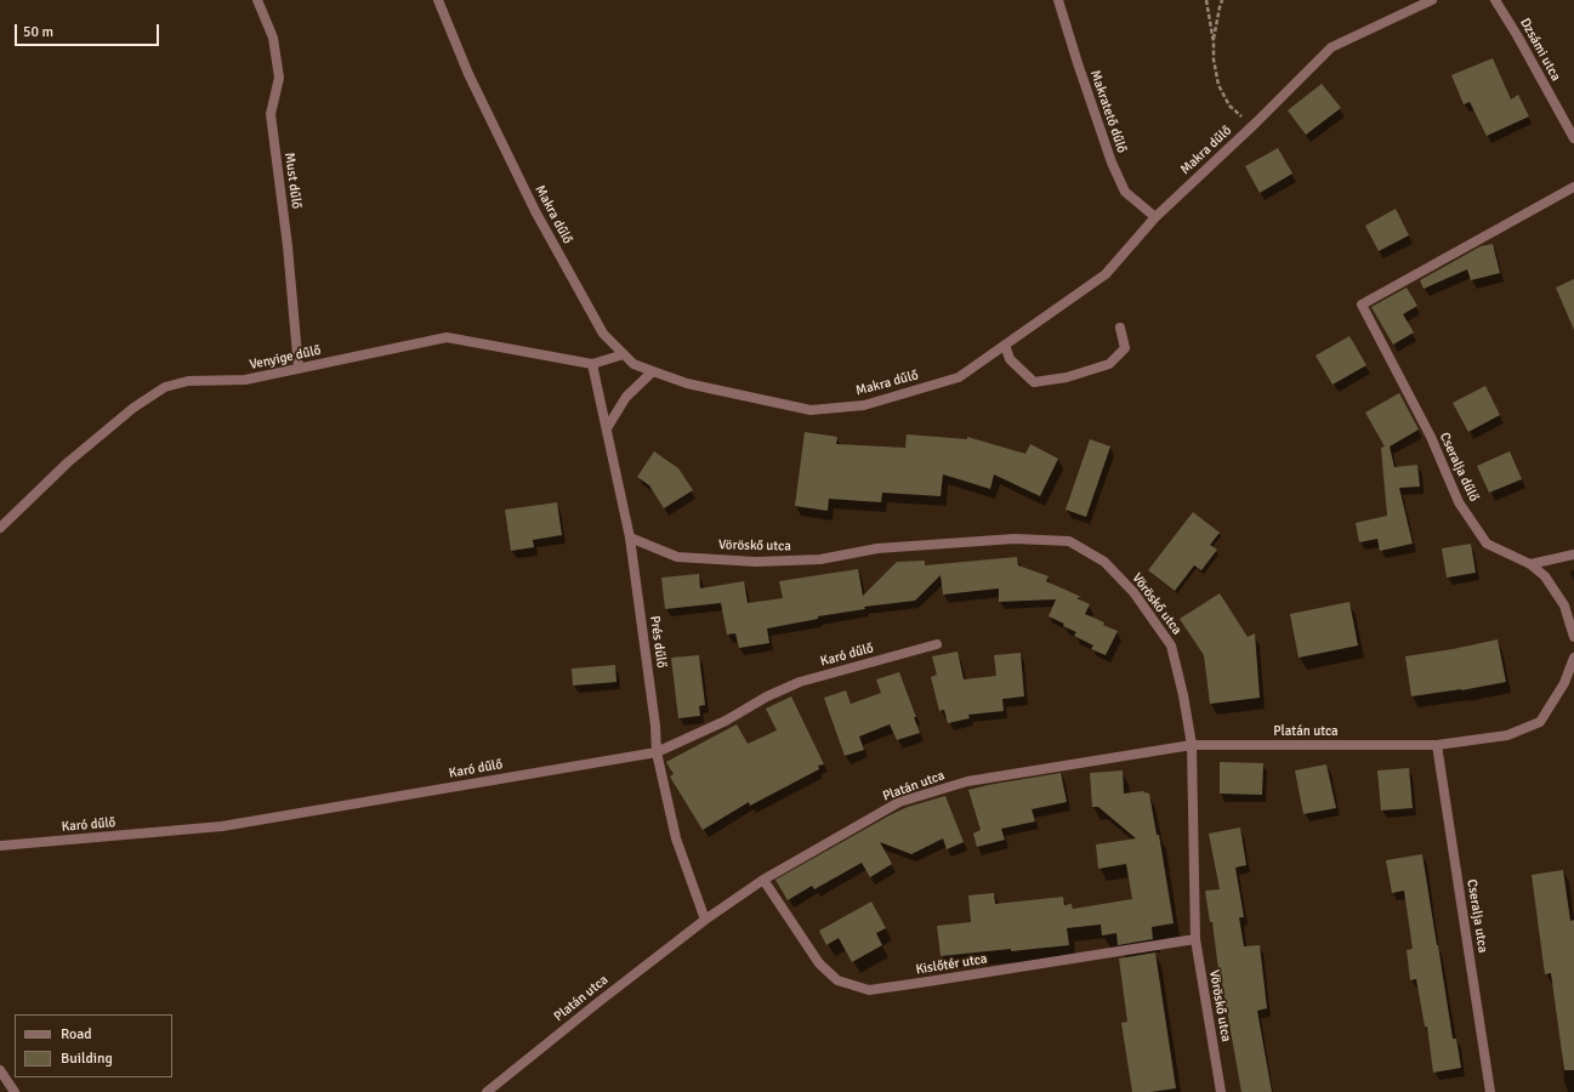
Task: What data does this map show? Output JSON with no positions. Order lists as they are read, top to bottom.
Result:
{
  "streets": {
    "street": [
      "Dzsámi utca",
      "Makratető dűlő",
      "Makra dűlő",
      "Must dűlő",
      "Venyige dűlő",
      "Cseralja dűlő",
      "Vöröskő utca",
      "Prés dűlő",
      "Karó dűlő",
      "Platán utca",
      "Cseralja utca",
      "Kislőtér utca"
    ]
  },
  "crossings": [
    ["Makratető dűlő", "Makra dűlő"],
    ["Makra dűlő", "Venyige dűlő"],
    ["Must dűlő", "Venyige dűlő"],
    ["Venyige dűlő", "Prés dűlő"],
    ["Vöröskő utca", "Prés dűlő"],
    ["Vöröskő utca", "Platán utca"],
    ["Vöröskő utca", "Kislőtér utca"],
    ["Prés dűlő", "Karó dűlő"],
    ["Prés dűlő", "Platán utca"],
    ["Platán utca", "Cseralja utca"],
    ["Platán utca", "Kislőtér utca"]
  ],
  "legend": ["Road", "Building"],
  "scale_bar": "50 m"
}
